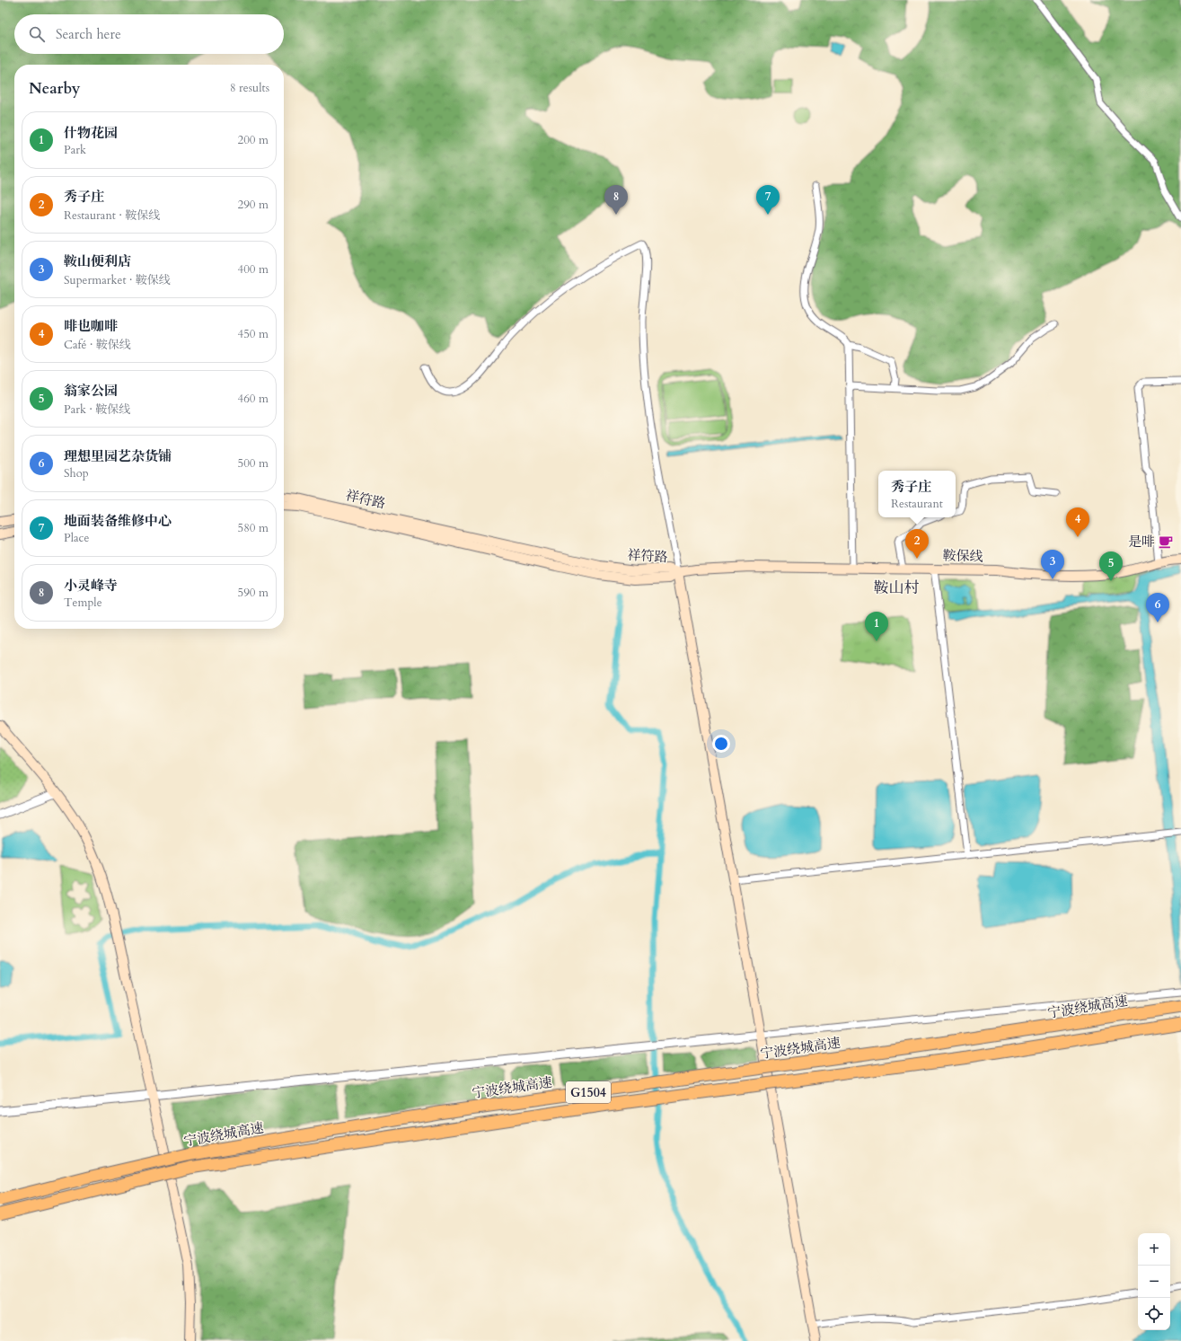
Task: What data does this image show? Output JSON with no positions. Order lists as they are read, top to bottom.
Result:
{
  "streets": {
    "highway": ["宁波绕城高速", "G1504"],
    "main road": ["祥符路", "鞍保线"]
  },
  "crossings": [
    ["祥符路", "鞍保线"]
  ],
  "districts": ["鞍山村"],
  "places": {
    "cafe": ["是啡"]
  },
  "page": {
    "search": "Search here",
    "heading": ["Nearby", "8 results"],
    "list": [
      {
        "mark": "1",
        "name": "什物花园",
        "note": "Park",
        "value": "200 m"
      },
      {
        "mark": "2",
        "name": "秀子庄",
        "note": "Restaurant · 鞍保线",
        "value": "290 m"
      },
      {
        "mark": "3",
        "name": "鞍山便利店",
        "note": "Supermarket · 鞍保线",
        "value": "400 m"
      },
      {
        "mark": "4",
        "name": "啡也咖啡",
        "note": "Café · 鞍保线",
        "value": "450 m"
      },
      {
        "mark": "5",
        "name": "翁家公园",
        "note": "Park · 鞍保线",
        "value": "460 m"
      },
      {
        "mark": "6",
        "name": "理想里园艺杂货铺",
        "note": "Shop",
        "value": "500 m"
      },
      {
        "mark": "7",
        "name": "地面装备维修中心",
        "note": "Place",
        "value": "580 m"
      },
      {
        "mark": "8",
        "name": "小灵峰寺",
        "note": "Temple",
        "value": "590 m"
      }
    ],
    "pins": [
      "7",
      "8",
      "4",
      "2",
      "3",
      "5",
      "6",
      "1"
    ],
    "popup": ["秀子庄", "Restaurant"],
    "map_buttons": ["+", "−"]
  }
}
